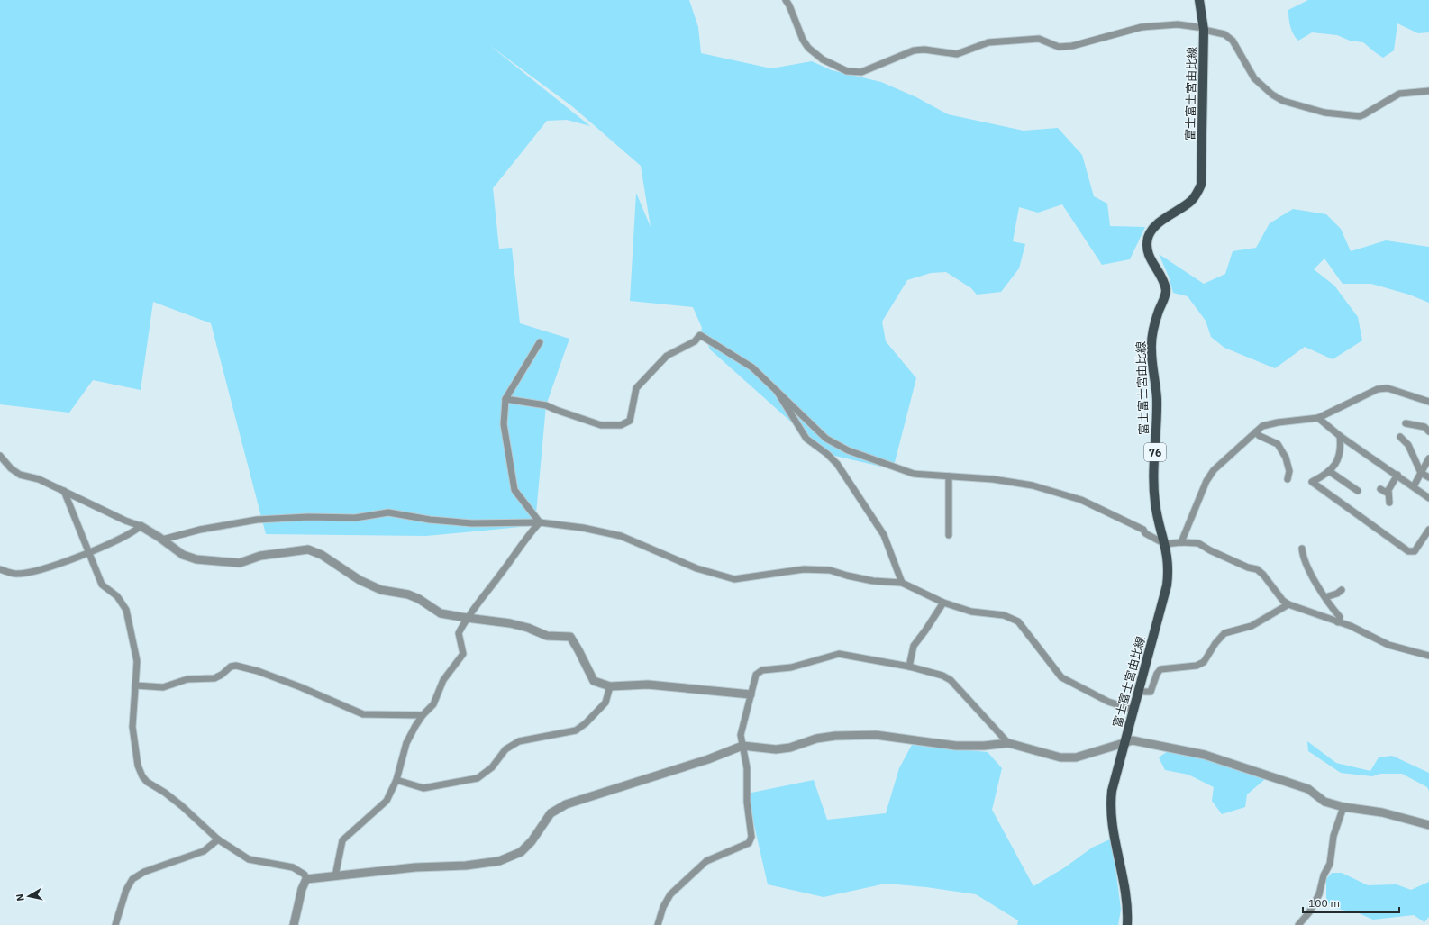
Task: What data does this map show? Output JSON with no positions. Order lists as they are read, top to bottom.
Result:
{
  "streets": {
    "main road": ["富士富士宮由比線", "76"]
  },
  "scale_bar": "100 m",
  "north": "left"
}
